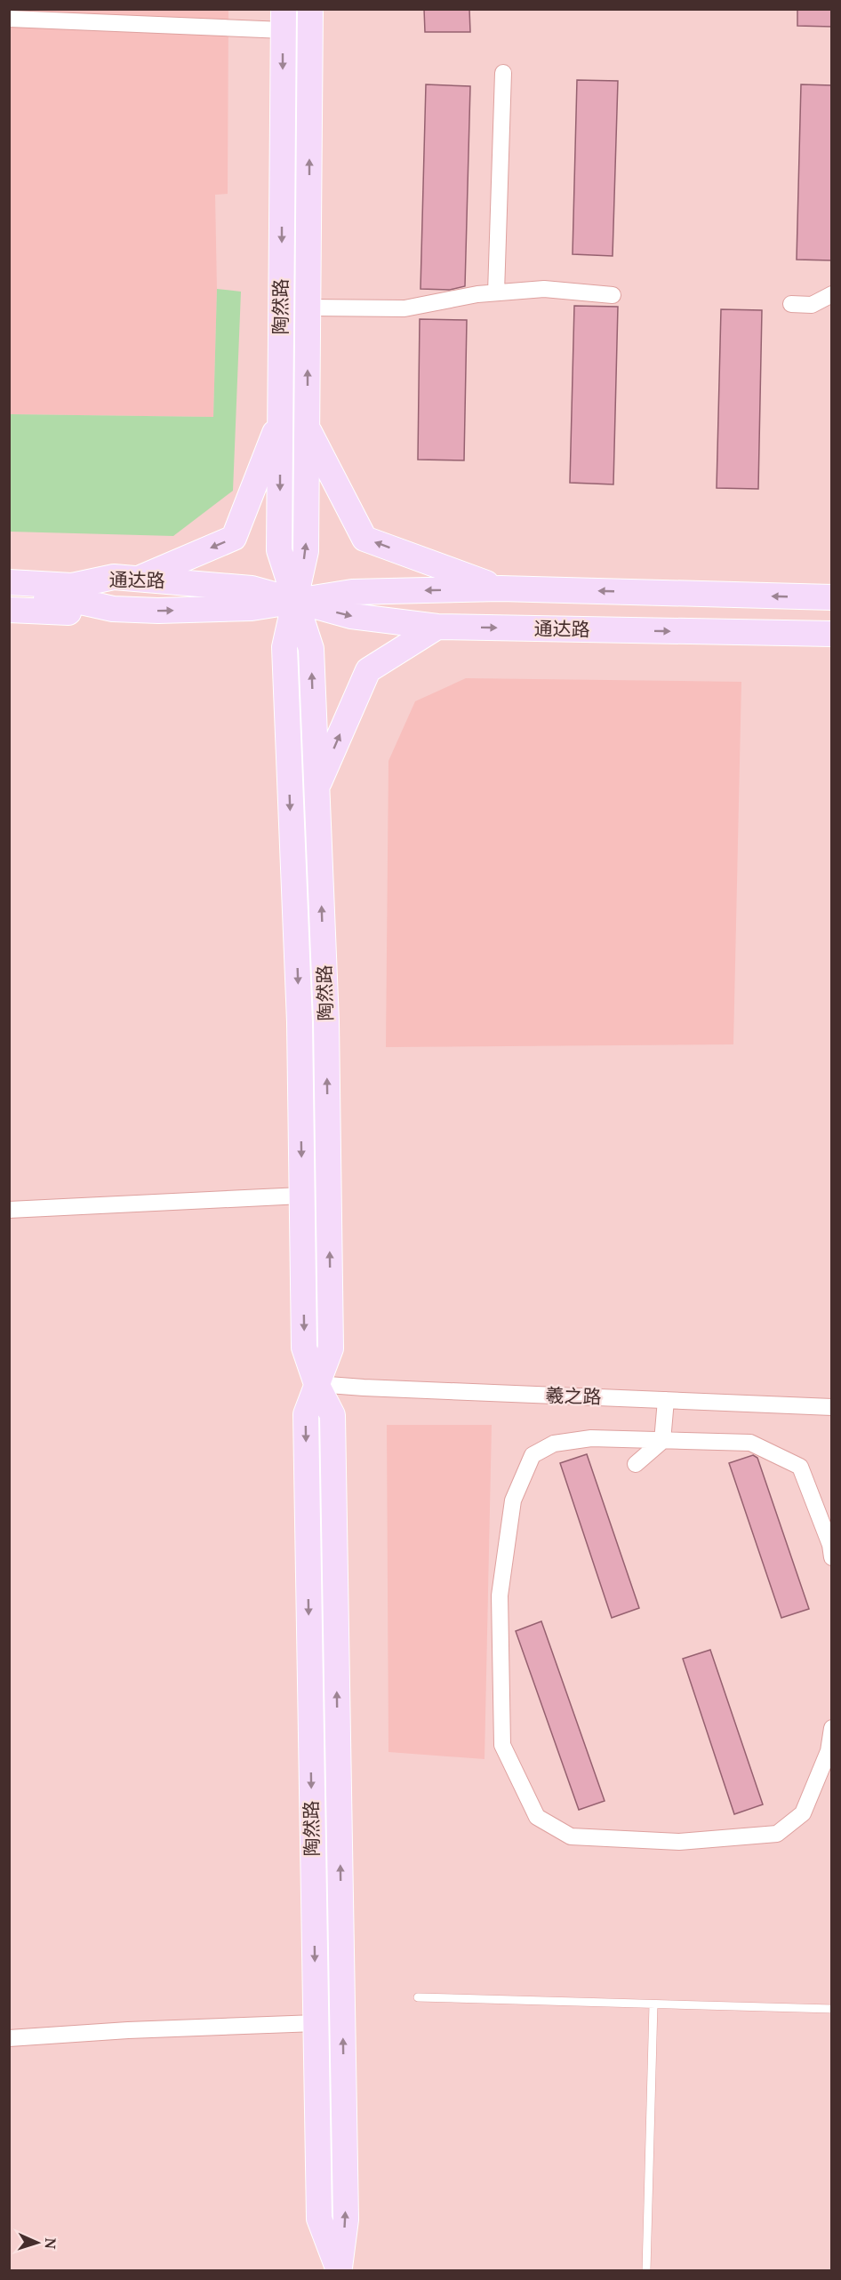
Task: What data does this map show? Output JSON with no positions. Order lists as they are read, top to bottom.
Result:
{
  "streets": {
    "main road": ["陶然路", "通达路"],
    "street": ["羲之路"]
  },
  "crossings": [
    ["陶然路", "通达路"],
    ["陶然路", "羲之路"]
  ],
  "north": "right"
}
